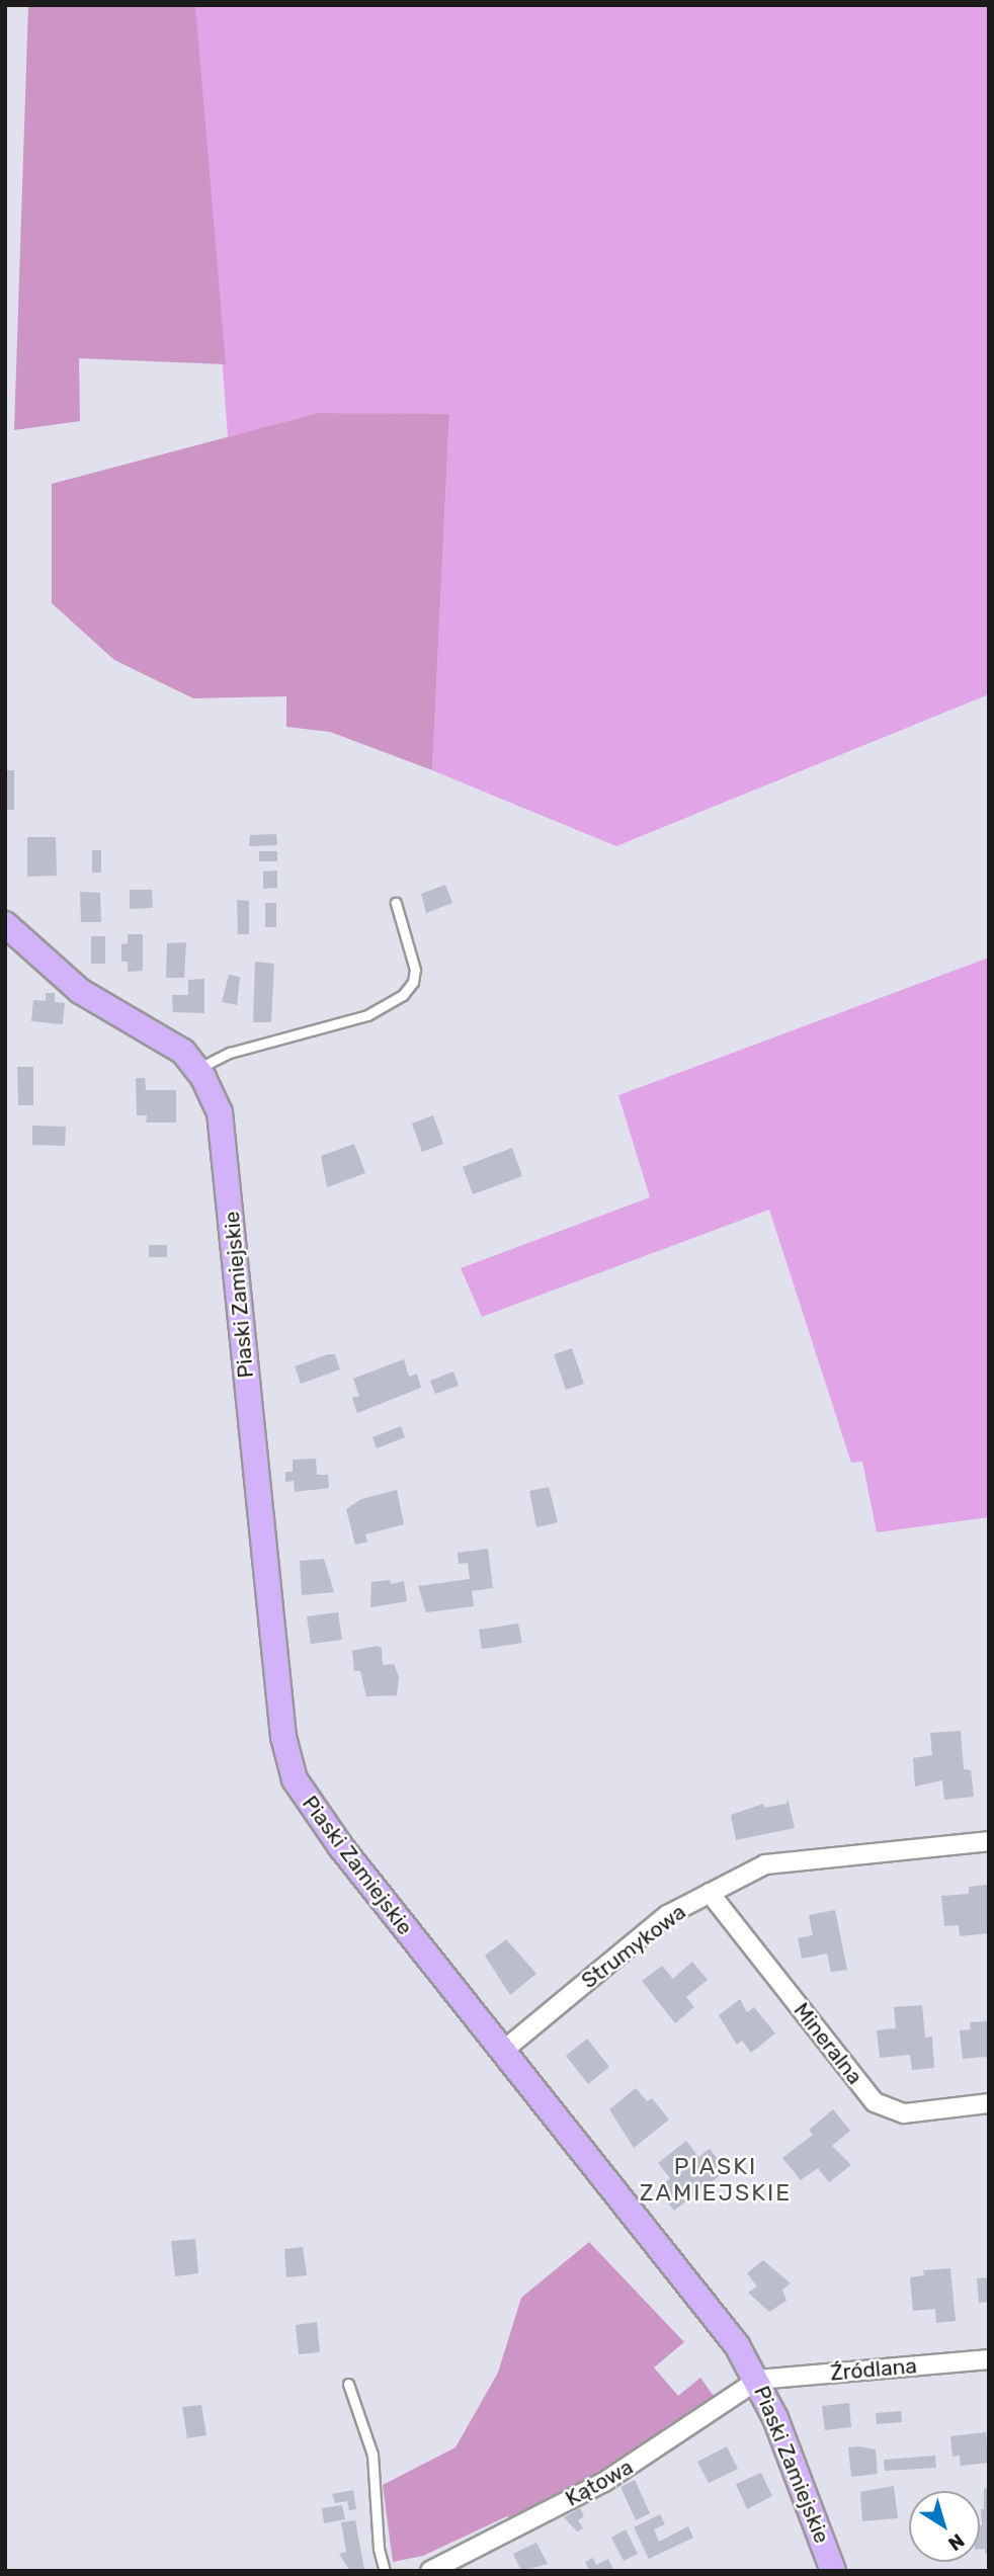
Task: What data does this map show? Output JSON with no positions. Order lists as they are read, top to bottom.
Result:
{
  "streets": {
    "street": [
      "Piaski Zamiejskie",
      "Strumykowa",
      "Mineralna",
      "Źródlana",
      "Kątowa"
    ]
  },
  "crossings": [
    ["Piaski Zamiejskie", "Strumykowa"],
    ["Piaski Zamiejskie", "Źródlana"],
    ["Piaski Zamiejskie", "Kątowa"],
    ["Strumykowa", "Mineralna"],
    ["Źródlana", "Kątowa"]
  ],
  "districts": ["PIASKI ZAMIEJSKIE"],
  "north": "bottom right"
}
